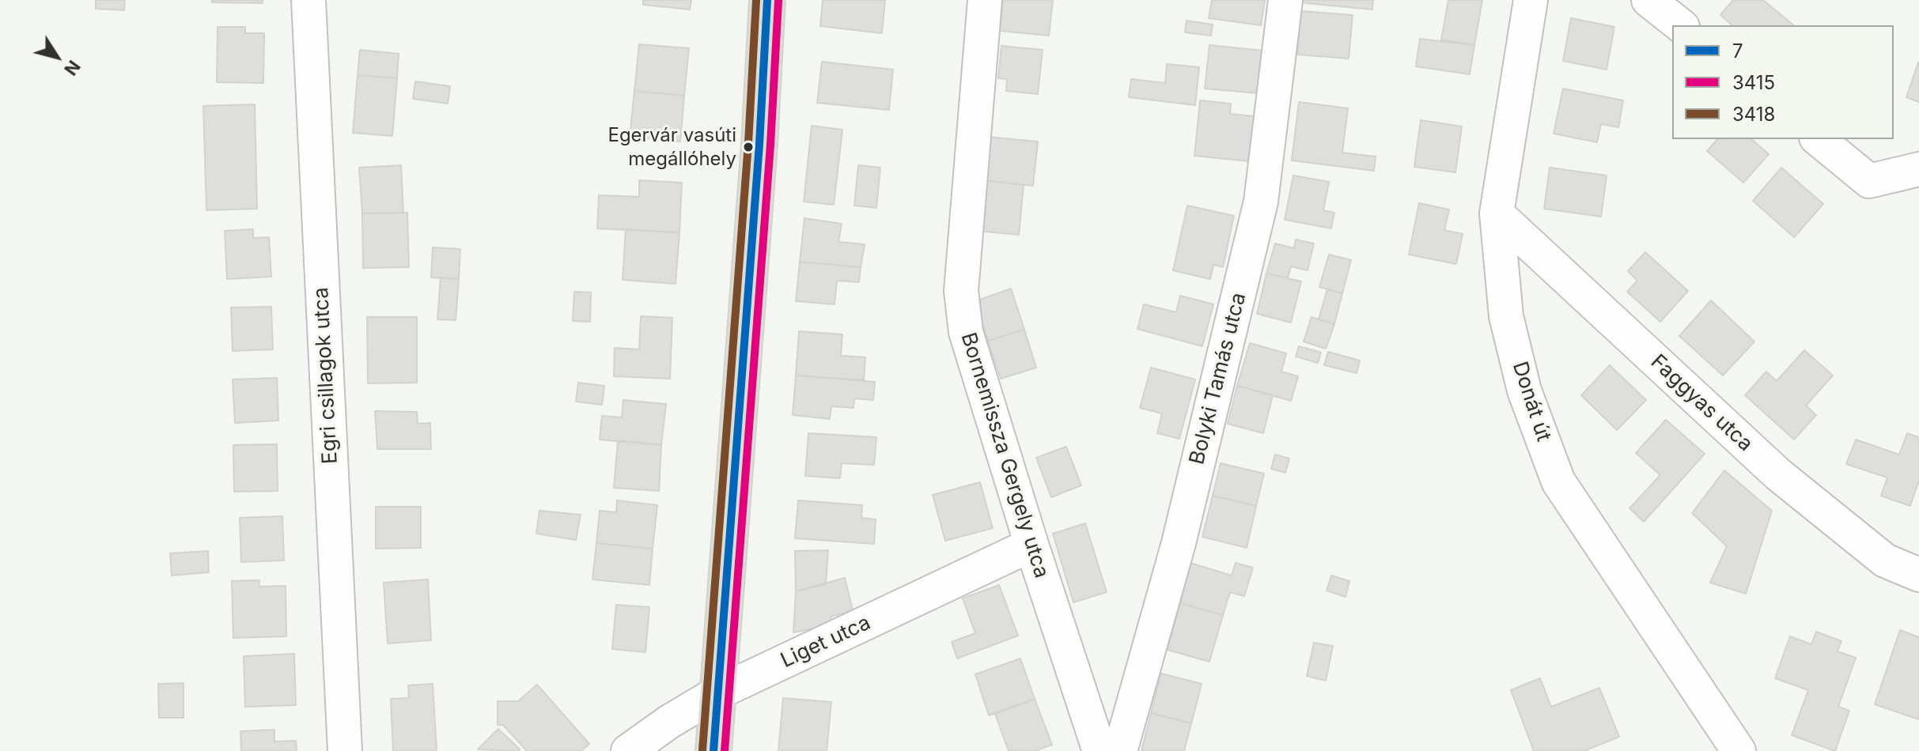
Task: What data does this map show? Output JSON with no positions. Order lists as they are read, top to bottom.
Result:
{
  "streets": {
    "street": [
      "Egri csillagok utca",
      "Bolyki Tamás utca",
      "Donát út",
      "Faggyas utca",
      "Bornemissza Gergely utca",
      "Liget utca"
    ]
  },
  "crossings": [
    ["Donát út", "Faggyas utca"],
    ["Bornemissza Gergely utca", "Liget utca"]
  ],
  "places": ["Egervár vasúti megállóhely"],
  "lines": ["transit line 7", "transit line 3418", "transit line 3415"],
  "legend": ["7", "3415", "3418"],
  "north": "bottom right"
}
